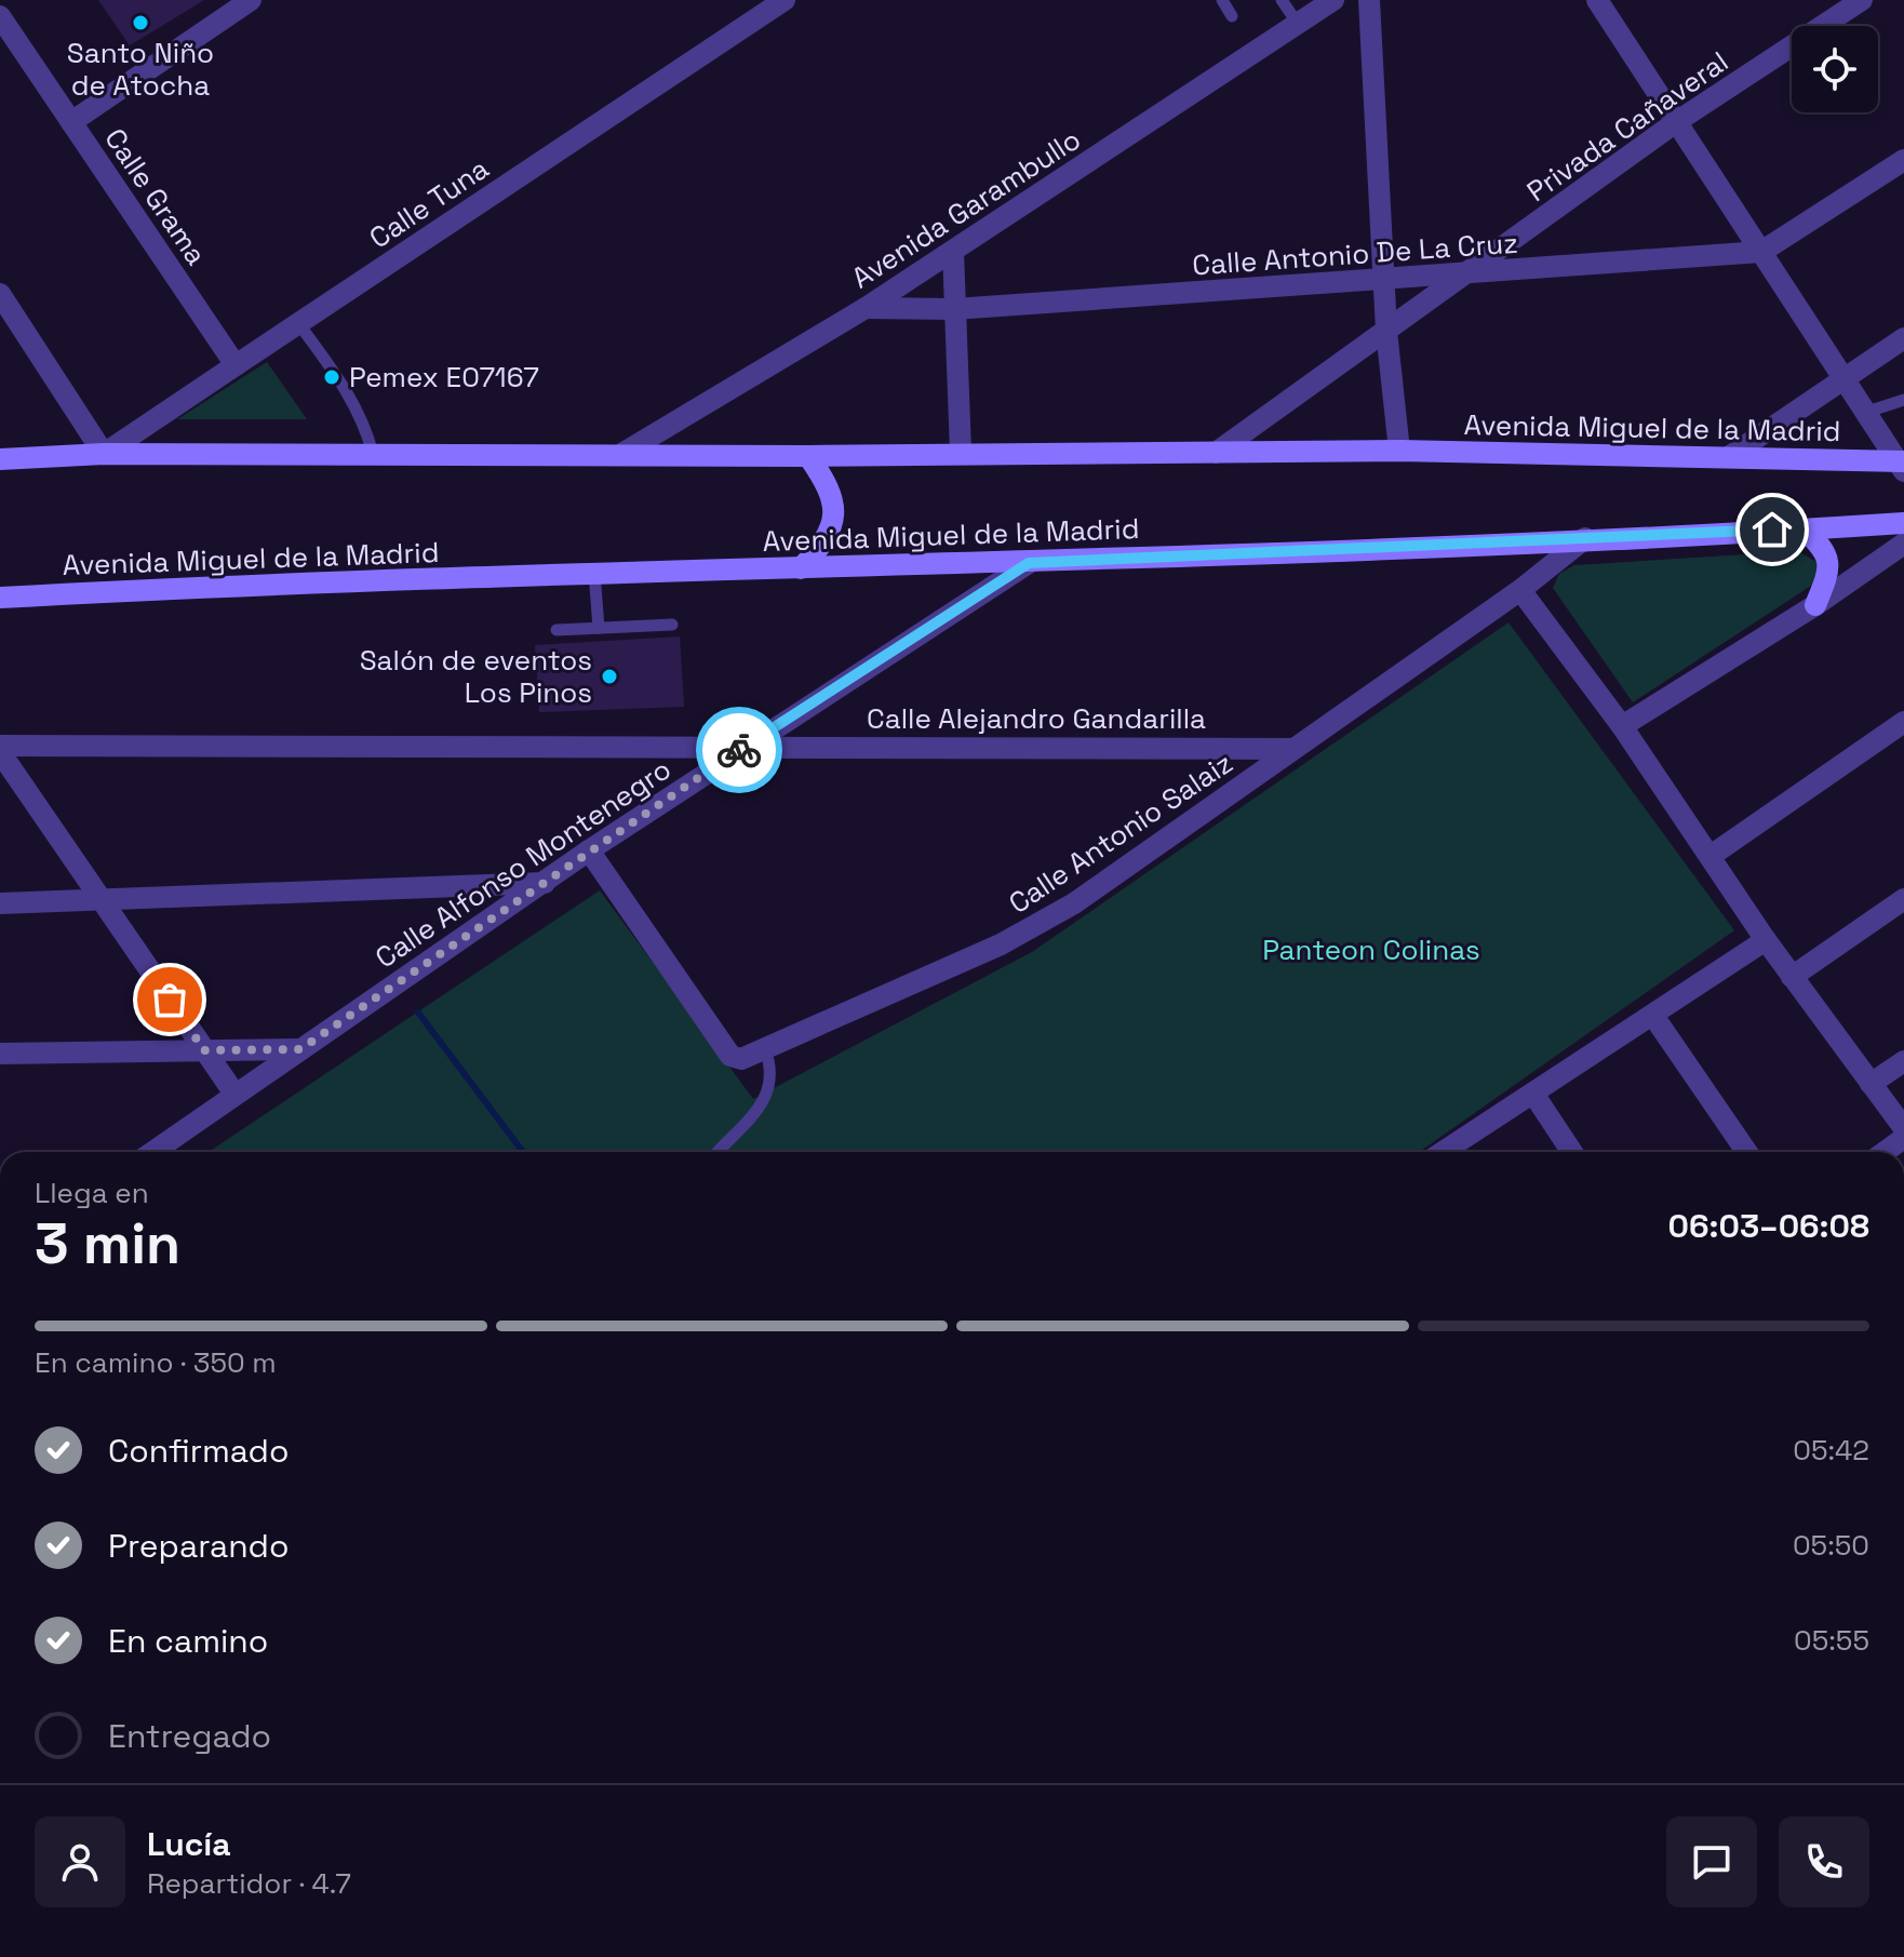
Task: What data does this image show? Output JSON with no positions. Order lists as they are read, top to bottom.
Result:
{
  "streets": {
    "main road": ["Avenida Miguel de la Madrid"],
    "street": [
      "Privada Cañaveral",
      "Calle Grama",
      "Calle Tuna",
      "Avenida Garambullo",
      "Calle Antonio De La Cruz",
      "Calle Alejandro Gandarilla",
      "Calle Antonio Salaiz",
      "Calle Alfonso Montenegro"
    ]
  },
  "crossings": [
    ["Privada Cañaveral", "Calle Antonio De La Cruz"],
    ["Privada Cañaveral", "Avenida Miguel de la Madrid"],
    ["Calle Grama", "Calle Tuna"],
    ["Calle Tuna", "Avenida Miguel de la Madrid"],
    ["Avenida Garambullo", "Calle Antonio De La Cruz"],
    ["Avenida Garambullo", "Avenida Miguel de la Madrid"],
    ["Avenida Miguel de la Madrid", "Calle Antonio Salaiz"],
    ["Avenida Miguel de la Madrid", "Calle Alfonso Montenegro"],
    ["Calle Alejandro Gandarilla", "Calle Antonio Salaiz"],
    ["Calle Alejandro Gandarilla", "Calle Alfonso Montenegro"],
    ["Calle Antonio Salaiz", "Calle Alfonso Montenegro"]
  ],
  "parks": ["Panteon Colinas"],
  "places": ["Santo Niño de Atocha", "Pemex E07167", "Salón de eventos Los Pinos"],
  "page": {
    "heading": ["3 min", "Llega en", "06:03–06:08"],
    "panel": ["Lucía", "Repartidor · 4.7"],
    "bar": "En camino · 350 m",
    "list": [
      ["Confirmado", "05:42"],
      ["Preparando", "05:50"],
      ["En camino", "05:55"],
      "Entregado"
    ]
  }
}
